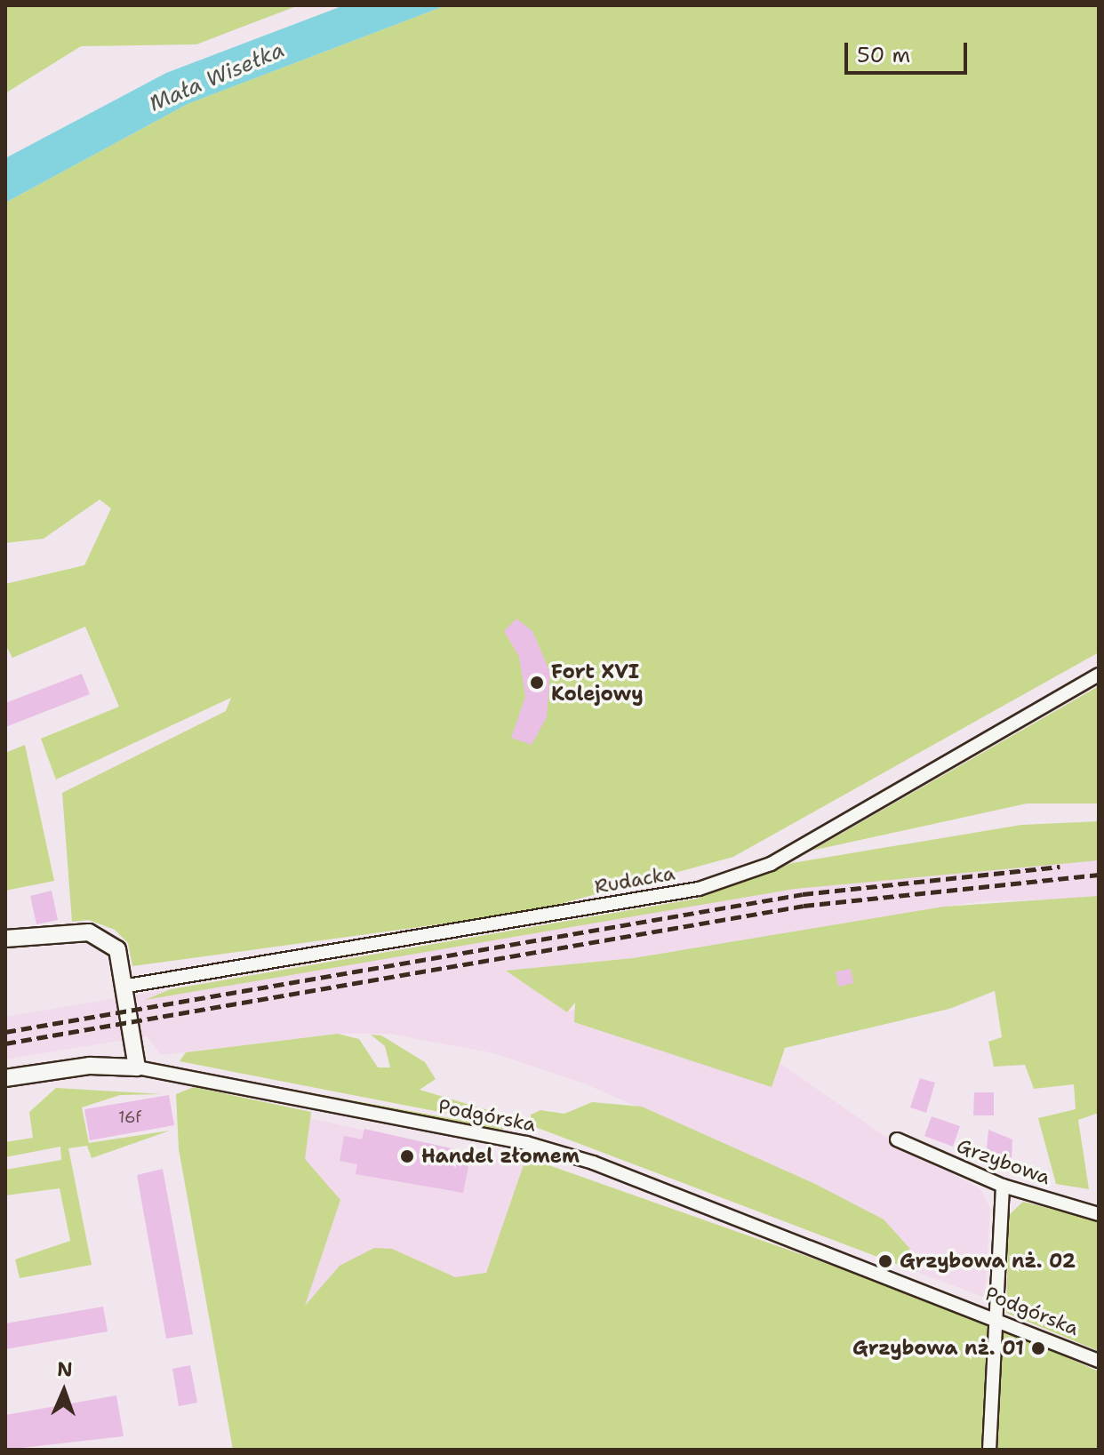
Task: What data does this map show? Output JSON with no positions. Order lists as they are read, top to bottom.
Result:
{
  "streets": {
    "street": ["Rudacka", "Podgórska", "Grzybowa"]
  },
  "water": ["Mała Wisełka"],
  "places": [
    "Fort XVI Kolejowy",
    "Handel złomem",
    "Grzybowa nż. 02",
    "Grzybowa nż. 01"
  ],
  "house_numbers": ["16f"],
  "scale_bar": "50 m",
  "north": "top"
}
